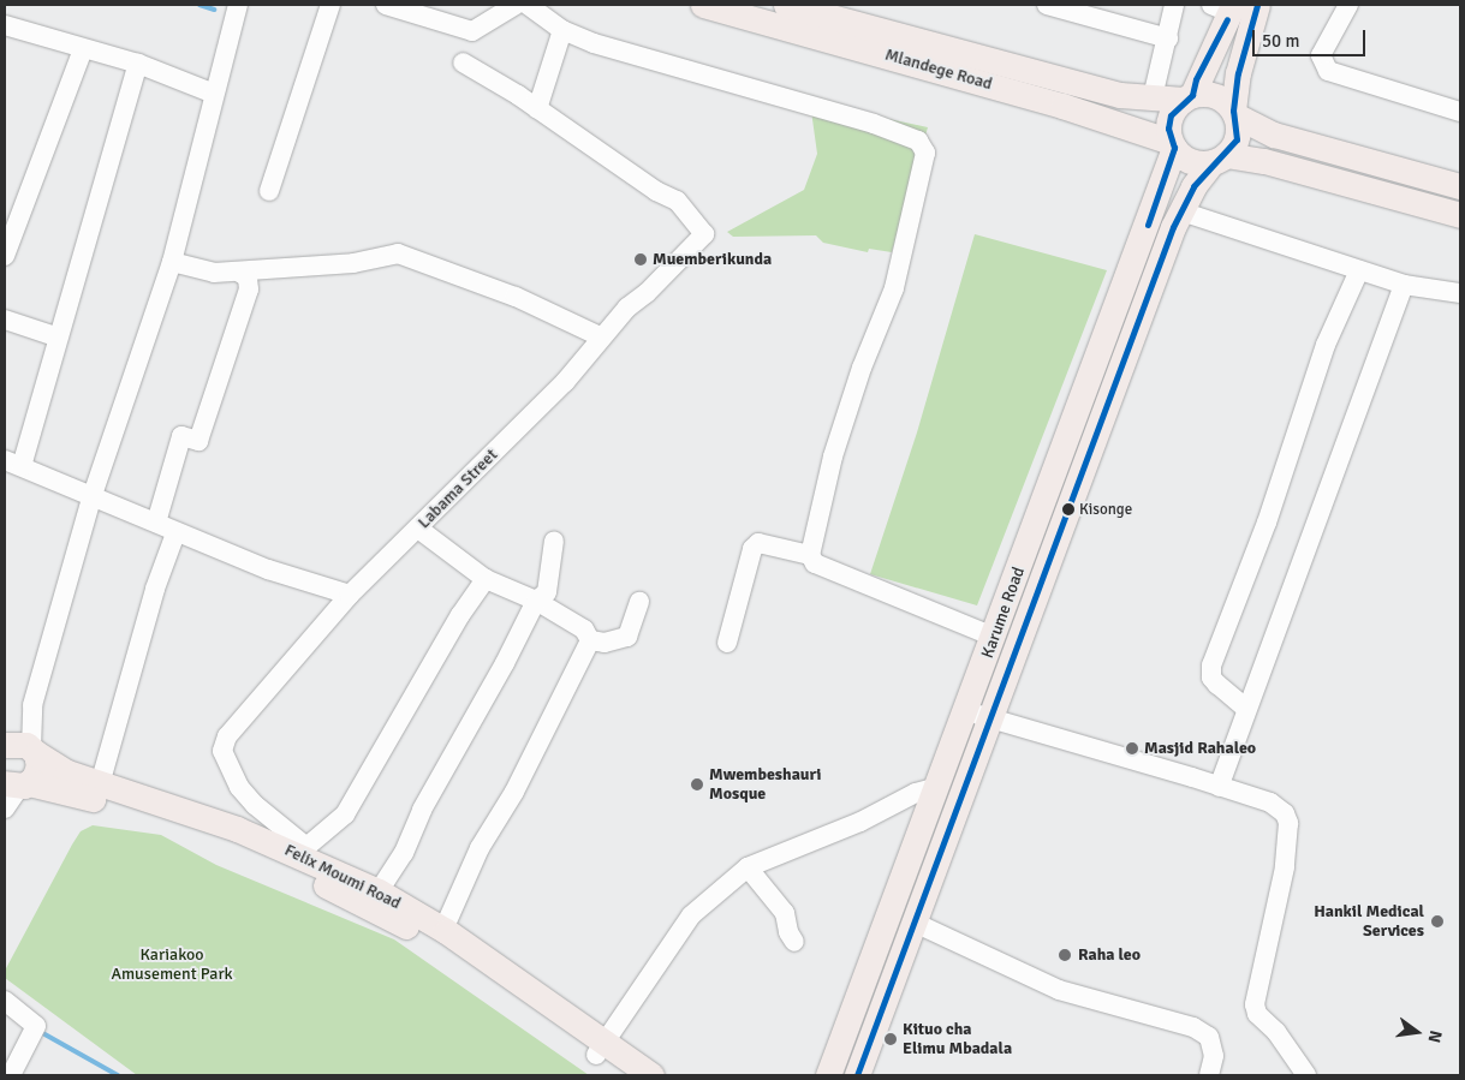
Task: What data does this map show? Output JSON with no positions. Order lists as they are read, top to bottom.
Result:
{
  "streets": {
    "main road": ["Mlandege Road", "Karume Road", "Felix Moumi Road"],
    "street": ["Labama Street"]
  },
  "crossings": [
    ["Mlandege Road", "Karume Road"],
    ["Labama Street", "Felix Moumi Road"]
  ],
  "parks": ["Kariakoo Amusement Park"],
  "places": [
    "Muemberikunda",
    "Kisonge",
    "Masjid Rahaleo",
    "Mwembeshauri Mosque",
    "Hankil Medical Services",
    "Raha leo",
    "Kituo cha Elimu Mbadala"
  ],
  "scale_bar": "50 m",
  "north": "right"
}
